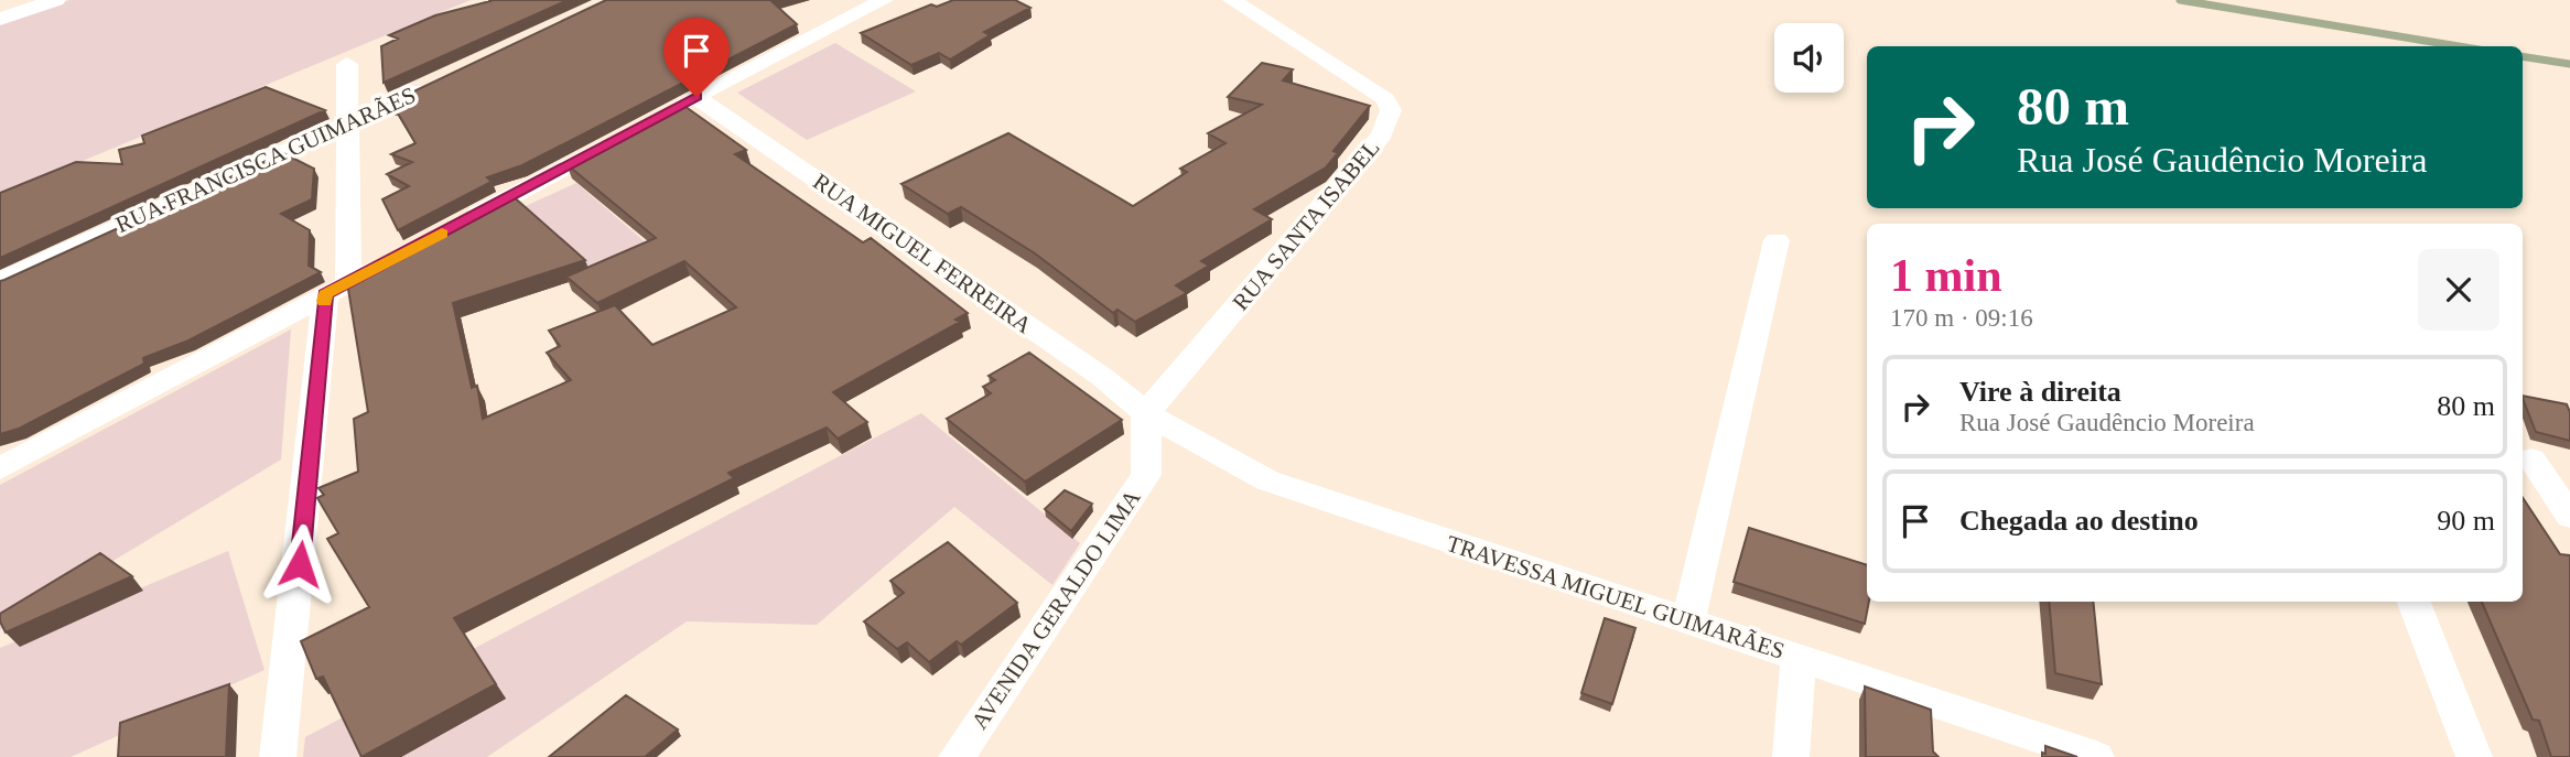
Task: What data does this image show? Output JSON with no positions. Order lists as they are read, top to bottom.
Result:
{
  "streets": {
    "street": [
      "RUA FRANCISCA GUIMARÃES",
      "RUA SANTA ISABEL",
      "RUA MIGUEL FERREIRA",
      "TRAVESSA MIGUEL GUIMARÃES",
      "AVENIDA GERALDO LIMA"
    ]
  },
  "crossings": [
    ["RUA SANTA ISABEL", "RUA MIGUEL FERREIRA"],
    ["RUA SANTA ISABEL", "TRAVESSA MIGUEL GUIMARÃES"],
    ["RUA SANTA ISABEL", "AVENIDA GERALDO LIMA"],
    ["RUA MIGUEL FERREIRA", "TRAVESSA MIGUEL GUIMARÃES"],
    ["RUA MIGUEL FERREIRA", "AVENIDA GERALDO LIMA"],
    ["TRAVESSA MIGUEL GUIMARÃES", "AVENIDA GERALDO LIMA"]
  ],
  "page": {
    "turn": ["80 m", "Rua José Gaudêncio Moreira"],
    "heading": ["1 min", "170 m · 09:16"],
    "list": [
      {
        "name": "Vire à direita",
        "note": "Rua José Gaudêncio Moreira",
        "value": "80 m"
      },
      {
        "name": "Chegada ao destino",
        "value": "90 m"
      }
    ]
  }
}
